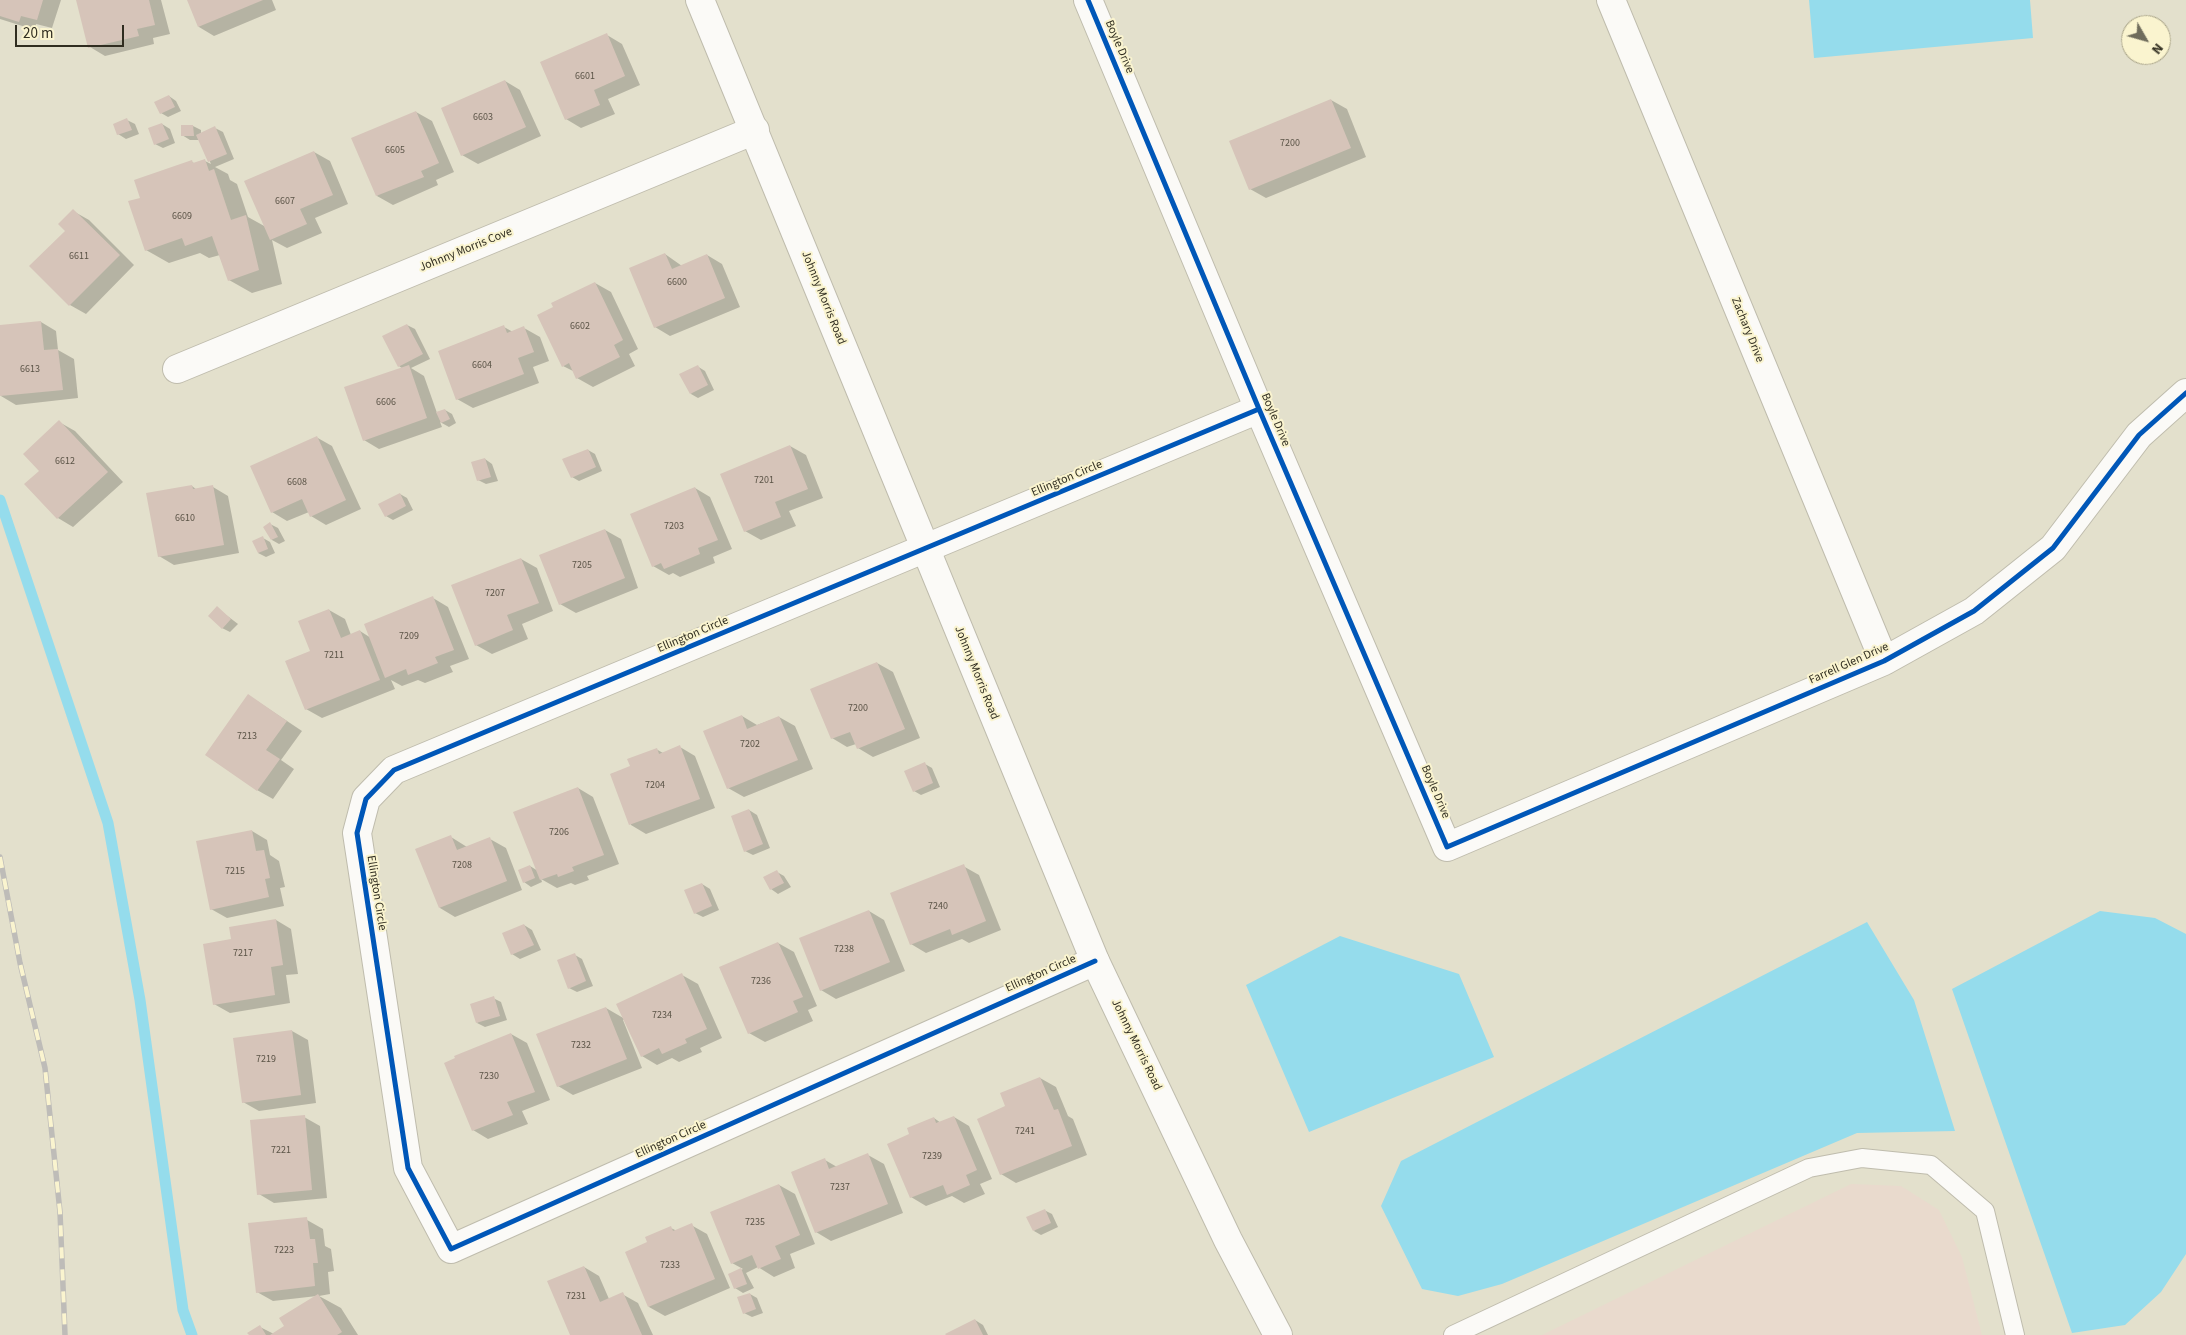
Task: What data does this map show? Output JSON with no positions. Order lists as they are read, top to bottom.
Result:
{
  "streets": {
    "street": [
      "Boyle Drive",
      "Johnny Morris Cove",
      "Johnny Morris Road",
      "Zachary Drive",
      "Ellington Circle",
      "Farrell Glen Drive"
    ]
  },
  "crossings": [
    ["Boyle Drive", "Ellington Circle"],
    ["Boyle Drive", "Farrell Glen Drive"],
    ["Johnny Morris Cove", "Johnny Morris Road"],
    ["Johnny Morris Road", "Ellington Circle"],
    ["Zachary Drive", "Farrell Glen Drive"]
  ],
  "house_numbers": [
    "6601",
    "6603",
    "7200",
    "6605",
    "6607",
    "6609",
    "6611",
    "6600",
    "6602",
    "6604",
    "6613",
    "6606",
    "6612",
    "7201",
    "6608",
    "6610",
    "7203",
    "7205",
    "7207",
    "7209",
    "7211",
    "7200",
    "7213",
    "7202",
    "7204",
    "7206",
    "7208",
    "7215",
    "7240",
    "7238",
    "7217",
    "7236",
    "7234",
    "7232",
    "7219",
    "7230",
    "7241",
    "7221",
    "7239",
    "7237",
    "7235",
    "7223",
    "7233",
    "7231"
  ],
  "scale_bar": "20 m",
  "north": "bottom right"
}
